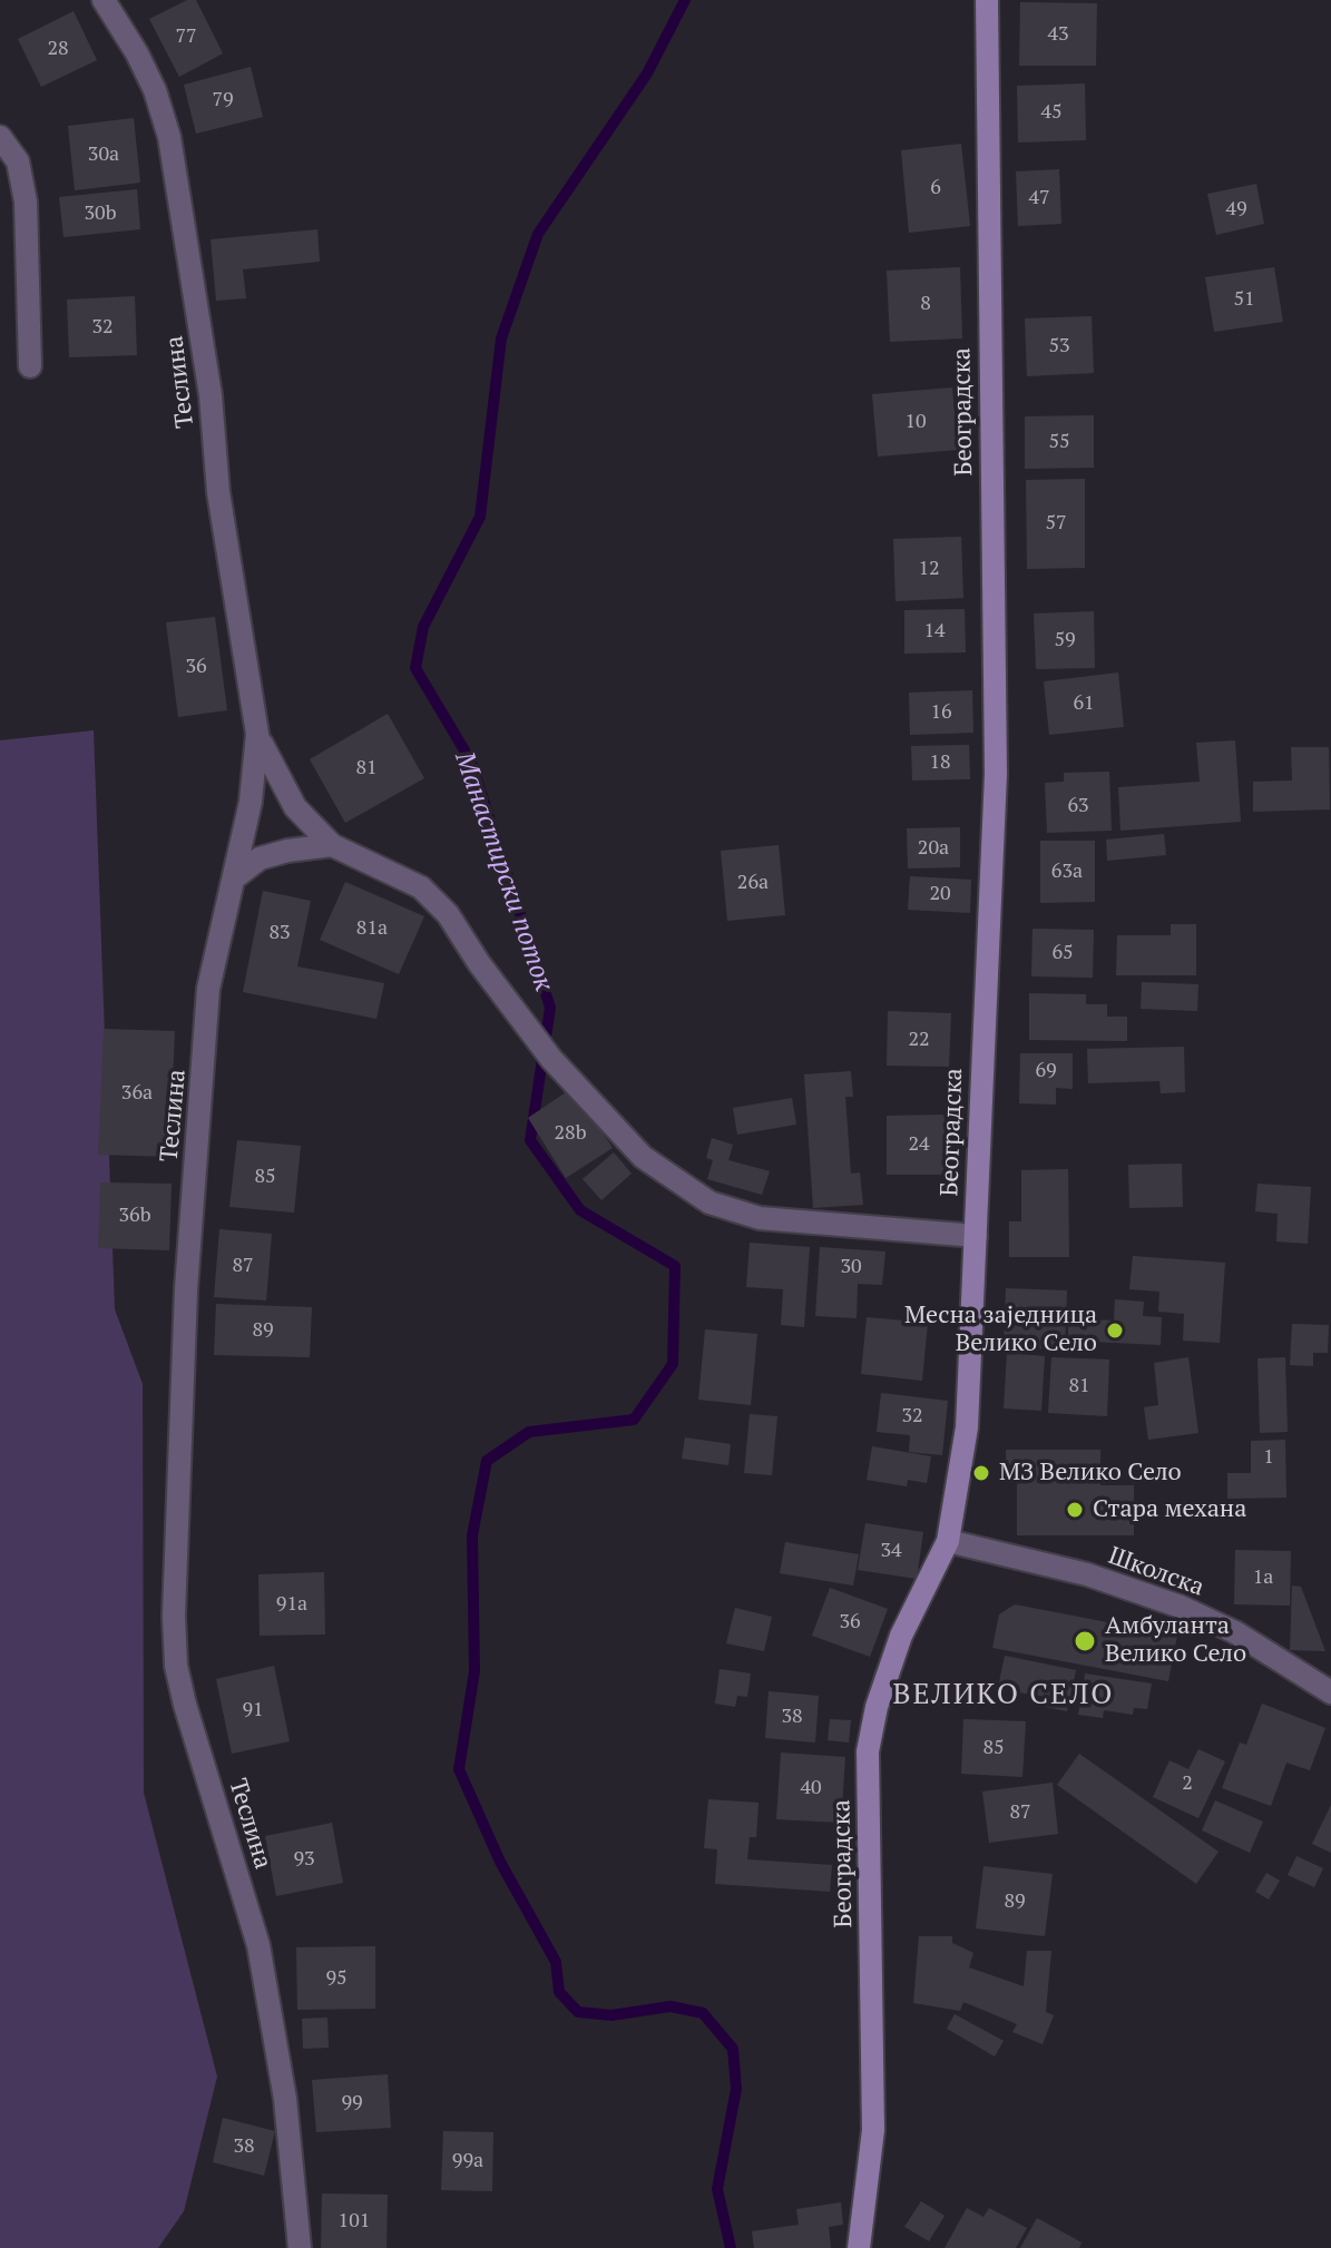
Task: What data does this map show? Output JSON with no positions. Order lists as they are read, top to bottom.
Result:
{
  "streets": {
    "street": ["Теслина", "Београдска", "Школска"]
  },
  "crossings": [
    ["Београдска", "Школска"]
  ],
  "districts": ["ВЕЛИКО СЕЛО"],
  "water": ["Манастирски поток"],
  "places": [
    "Месна заједница Велико Село",
    "МЗ Велико Село",
    "Стара механа",
    "Амбуланта Велико Село"
  ],
  "house_numbers": [
    "43",
    "77",
    "28",
    "79",
    "45",
    "30a",
    "6",
    "47",
    "49",
    "30b",
    "51",
    "8",
    "32",
    "53",
    "10",
    "55",
    "57",
    "12",
    "14",
    "59",
    "36",
    "61",
    "16",
    "18",
    "81",
    "63",
    "20a",
    "63a",
    "26a",
    "20",
    "81a",
    "83",
    "65",
    "22",
    "69",
    "36a",
    "28b",
    "24",
    "85",
    "36b",
    "87",
    "30",
    "89",
    "81",
    "32",
    "1",
    "34",
    "1a",
    "91a",
    "36",
    "91",
    "38",
    "85",
    "2",
    "40",
    "87",
    "93",
    "89",
    "95",
    "99",
    "38",
    "99a",
    "101"
  ]
}
